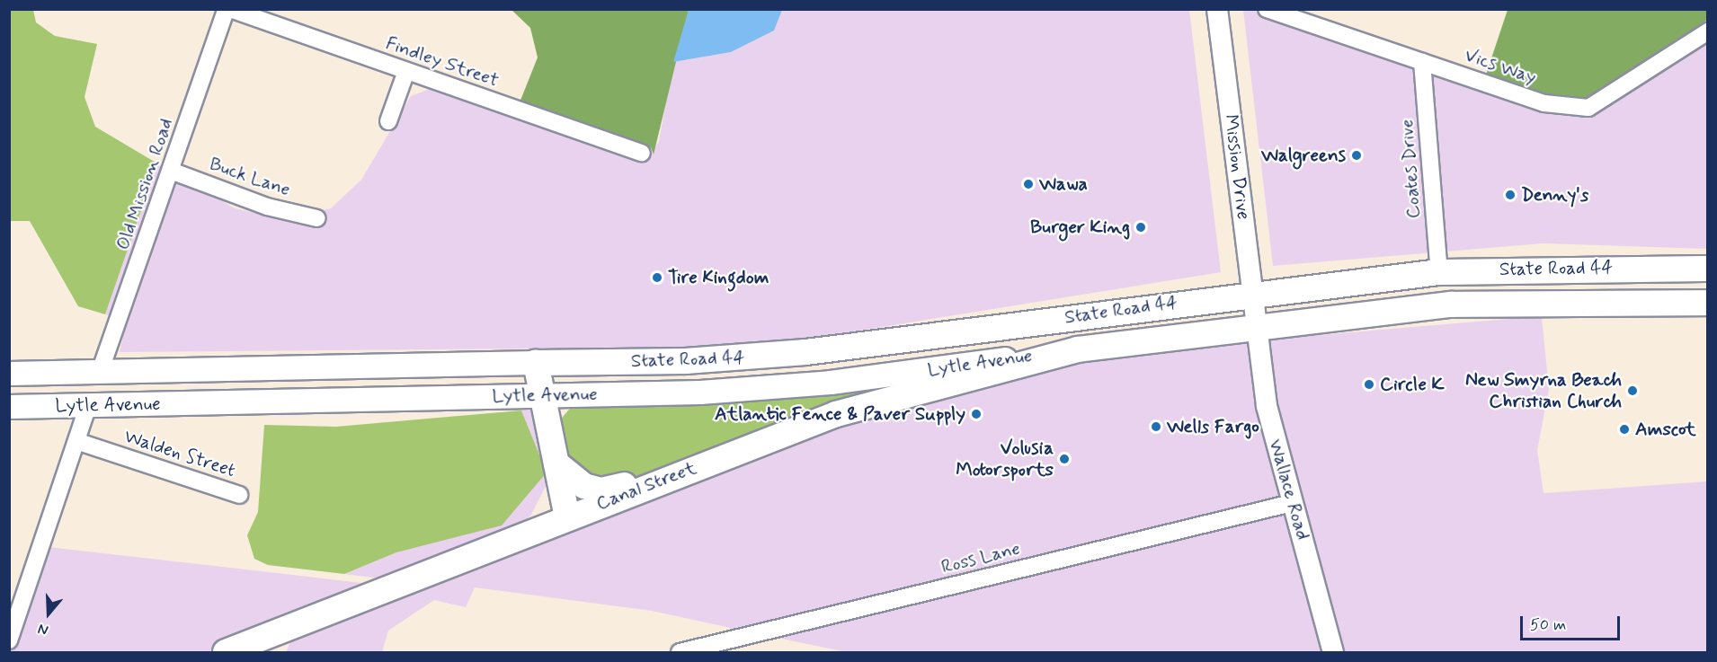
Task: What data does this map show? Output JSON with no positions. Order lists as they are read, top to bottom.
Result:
{
  "streets": {
    "main road": ["State Road 44", "Lytle Avenue", "Canal Street"],
    "street": [
      "Findley Street",
      "Vics Way",
      "Mission Drive",
      "Coates Drive",
      "Buck Lane",
      "Old Mission Road",
      "Walden Street",
      "Wallace Road",
      "Ross Lane"
    ]
  },
  "crossings": [
    ["Findley Street", "Old Mission Road"],
    ["Vics Way", "Coates Drive"],
    ["Mission Drive", "State Road 44"],
    ["Mission Drive", "Wallace Road"],
    ["Coates Drive", "State Road 44"],
    ["Buck Lane", "Old Mission Road"],
    ["Old Mission Road", "Lytle Avenue"],
    ["State Road 44", "Lytle Avenue"],
    ["State Road 44", "Canal Street"],
    ["State Road 44", "Wallace Road"],
    ["Lytle Avenue", "Canal Street"],
    ["Wallace Road", "Ross Lane"]
  ],
  "places": [
    "Walgreens",
    "Wawa",
    "Denny's",
    "Burger King",
    "Tire Kingdom",
    "Circle K",
    "New Smyrna Beach Christian Church",
    "Atlantic Fence & Paver Supply",
    "Wells Fargo",
    "Amscot",
    "Volusia Motorsports"
  ],
  "scale_bar": "50 m",
  "north": "bottom"
}
